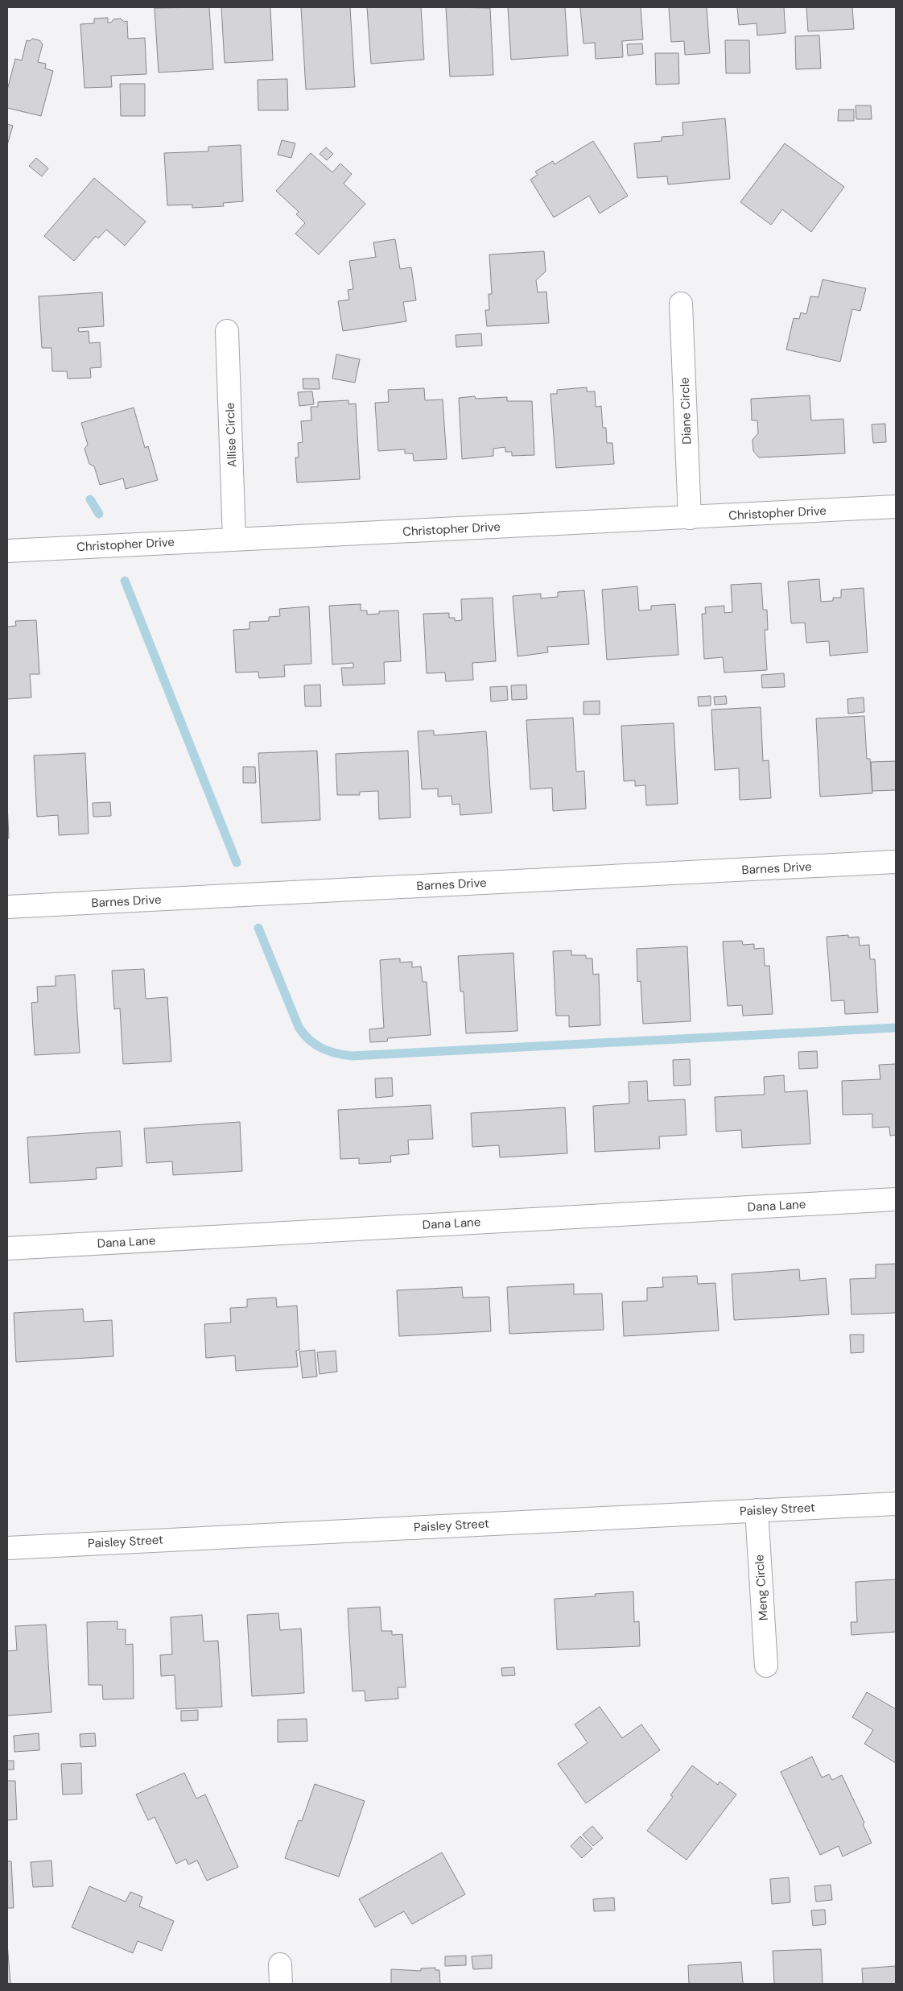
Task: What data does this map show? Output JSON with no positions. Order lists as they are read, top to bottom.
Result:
{
  "streets": {
    "street": [
      "Diane Circle",
      "Allise Circle",
      "Christopher Drive",
      "Barnes Drive",
      "Dana Lane",
      "Paisley Street",
      "Meng Circle"
    ]
  },
  "crossings": [
    ["Diane Circle", "Christopher Drive"],
    ["Allise Circle", "Christopher Drive"],
    ["Paisley Street", "Meng Circle"]
  ]
}
